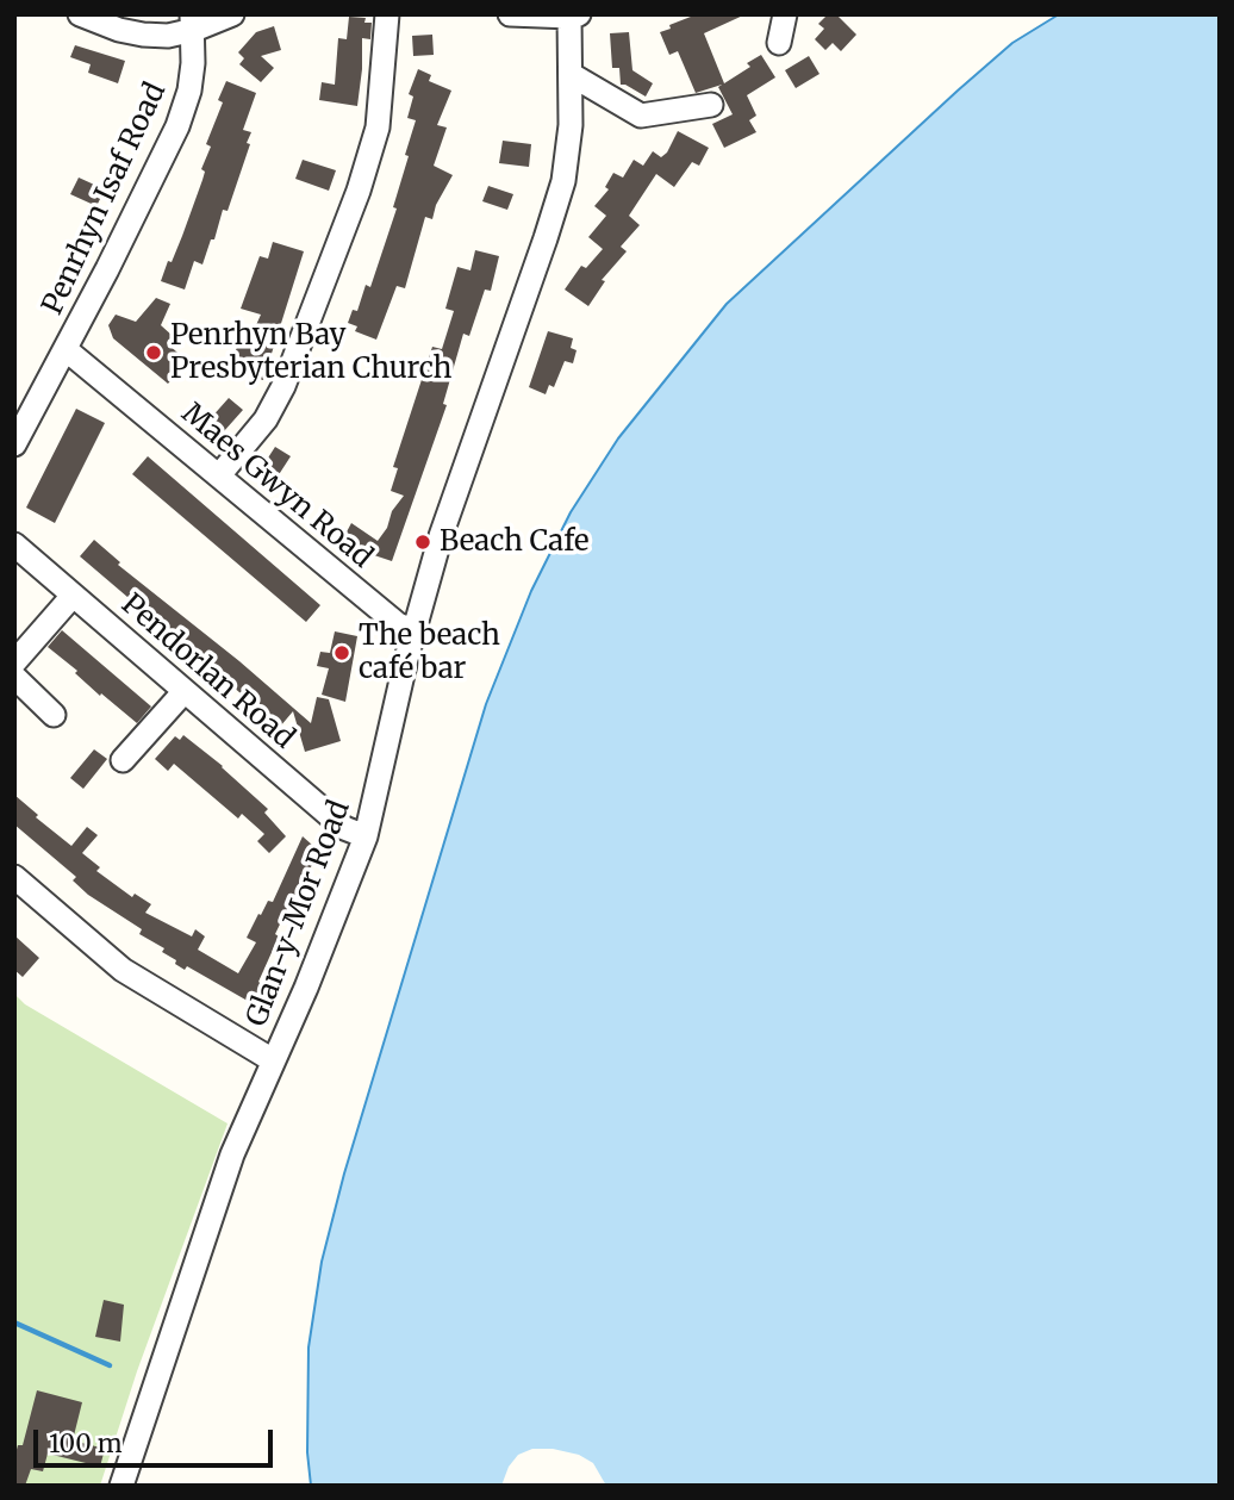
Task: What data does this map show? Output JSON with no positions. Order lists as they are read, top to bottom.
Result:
{
  "streets": {
    "street": [
      "Penrhyn Isaf Road",
      "Maes Gwyn Road",
      "Pendorlan Road",
      "Glan-y-Mor Road"
    ]
  },
  "crossings": [
    ["Penrhyn Isaf Road", "Maes Gwyn Road"],
    ["Maes Gwyn Road", "Glan-y-Mor Road"],
    ["Pendorlan Road", "Glan-y-Mor Road"]
  ],
  "places": ["Penrhyn Bay Presbyterian Church", "Beach Cafe", "The beach café bar"],
  "scale_bar": "100 m"
}
